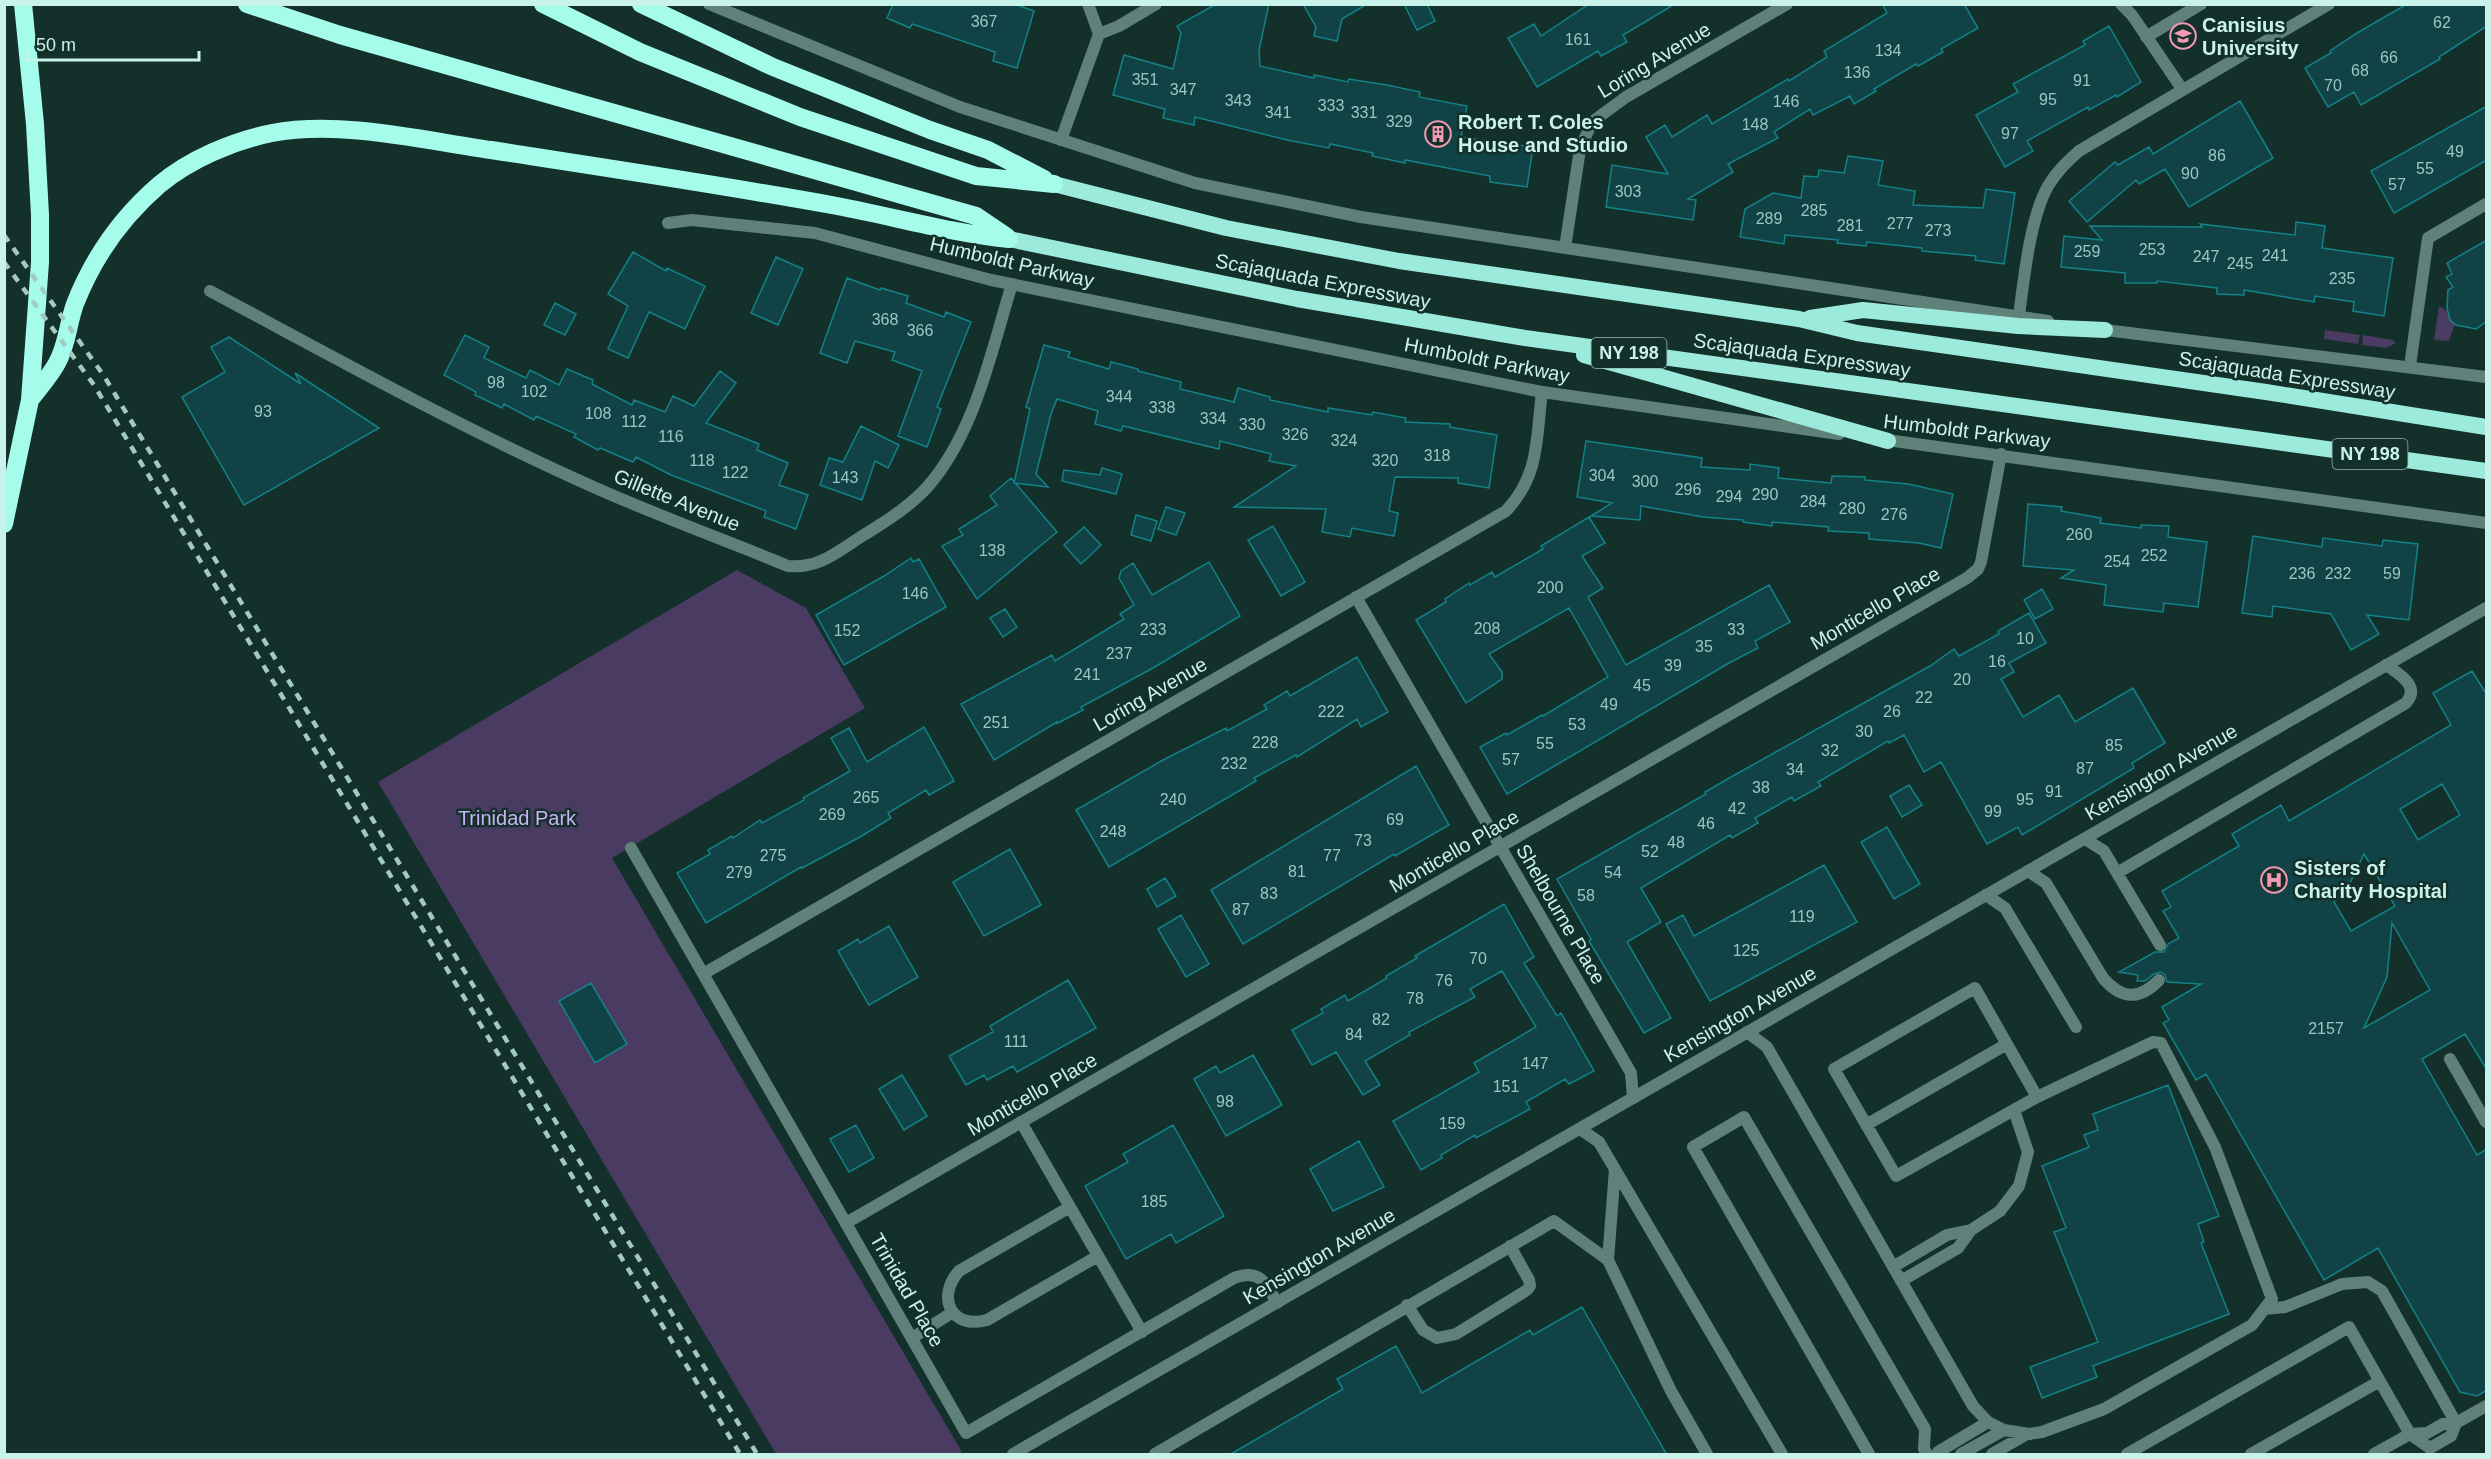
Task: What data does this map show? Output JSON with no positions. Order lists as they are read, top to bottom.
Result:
{
  "streets": {
    "highway": ["Scajaquada Expressway", "NY 198"],
    "street": [
      "Loring Avenue",
      "Humboldt Parkway",
      "Gillette Avenue",
      "Monticello Place",
      "Kensington Avenue",
      "Shelbourne Place",
      "Trinidad Place"
    ]
  },
  "crossings": [
    ["Loring Avenue", "Humboldt Parkway"],
    ["Loring Avenue", "Shelbourne Place"],
    ["Loring Avenue", "Trinidad Place"],
    ["Humboldt Parkway", "Gillette Avenue"],
    ["Humboldt Parkway", "Monticello Place"],
    ["Monticello Place", "Shelbourne Place"],
    ["Monticello Place", "Trinidad Place"],
    ["Kensington Avenue", "Shelbourne Place"],
    ["Kensington Avenue", "Trinidad Place"]
  ],
  "parks": ["Trinidad Park"],
  "places": {
    "school or university": ["Canisius University"],
    "building": ["Robert T. Coles House and Studio"],
    "hospital": ["Sisters of Charity Hospital"]
  },
  "house_numbers": [
    "367",
    "62",
    "161",
    "134",
    "66",
    "68",
    "136",
    "351",
    "91",
    "70",
    "347",
    "95",
    "343",
    "146",
    "333",
    "341",
    "331",
    "329",
    "148",
    "97",
    "49",
    "86",
    "55",
    "90",
    "57",
    "303",
    "285",
    "289",
    "277",
    "281",
    "273",
    "253",
    "259",
    "241",
    "247",
    "245",
    "235",
    "368",
    "366",
    "98",
    "102",
    "344",
    "338",
    "93",
    "108",
    "334",
    "112",
    "330",
    "326",
    "116",
    "324",
    "318",
    "118",
    "320",
    "122",
    "304",
    "143",
    "300",
    "296",
    "290",
    "294",
    "284",
    "280",
    "276",
    "260",
    "138",
    "252",
    "254",
    "236",
    "232",
    "59",
    "200",
    "146",
    "208",
    "233",
    "33",
    "152",
    "10",
    "35",
    "237",
    "16",
    "39",
    "241",
    "20",
    "45",
    "22",
    "49",
    "222",
    "26",
    "251",
    "53",
    "30",
    "228",
    "55",
    "85",
    "32",
    "57",
    "232",
    "87",
    "34",
    "38",
    "91",
    "265",
    "240",
    "95",
    "42",
    "99",
    "269",
    "69",
    "46",
    "248",
    "73",
    "48",
    "52",
    "275",
    "77",
    "81",
    "279",
    "54",
    "83",
    "58",
    "87",
    "119",
    "125",
    "70",
    "76",
    "78",
    "82",
    "2157",
    "84",
    "111",
    "147",
    "151",
    "98",
    "159",
    "185"
  ],
  "scale_bar": "50 m"
}
